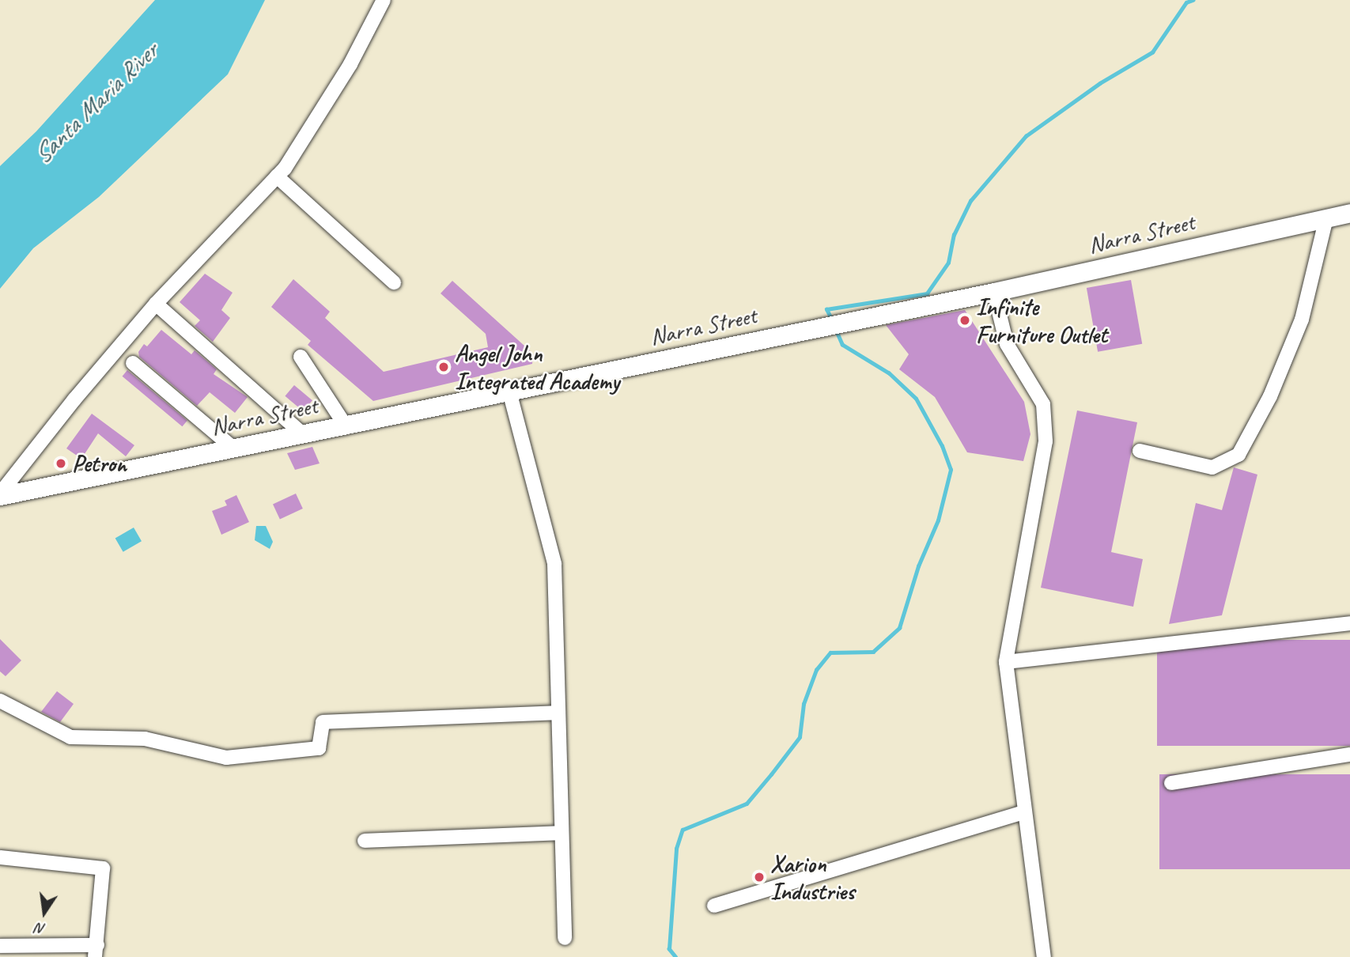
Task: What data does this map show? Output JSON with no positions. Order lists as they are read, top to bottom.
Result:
{
  "streets": {
    "main road": ["Narra Street"]
  },
  "water": ["Santa Maria River"],
  "places": [
    "Infinite Furniture Outlet",
    "Angel John Integrated Academy",
    "Petron",
    "Xarion Industries"
  ],
  "north": "bottom"
}
